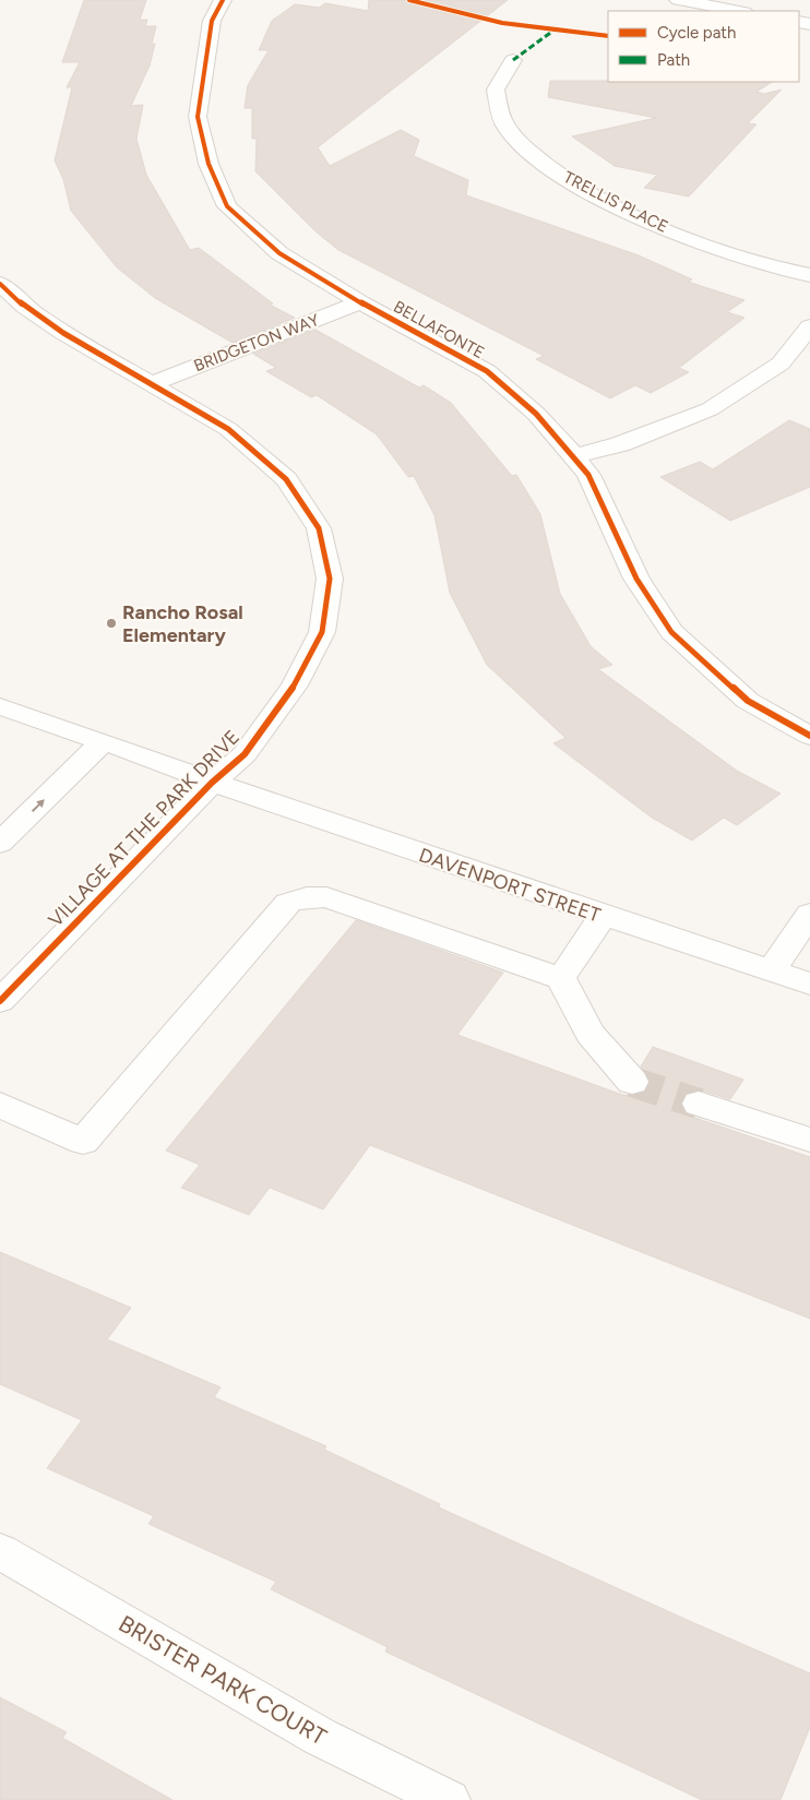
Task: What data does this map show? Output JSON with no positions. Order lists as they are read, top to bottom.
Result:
{
  "streets": {
    "street": [
      "TRELLIS PLACE",
      "BELLAFONTE",
      "BRIDGETON WAY",
      "VILLAGE AT THE PARK DRIVE",
      "DAVENPORT STREET",
      "BRISTER PARK COURT"
    ]
  },
  "crossings": [
    ["BELLAFONTE", "BRIDGETON WAY"],
    ["BRIDGETON WAY", "VILLAGE AT THE PARK DRIVE"],
    ["VILLAGE AT THE PARK DRIVE", "DAVENPORT STREET"]
  ],
  "places": ["Rancho Rosal Elementary"],
  "legend": ["Cycle path", "Path"]
}
